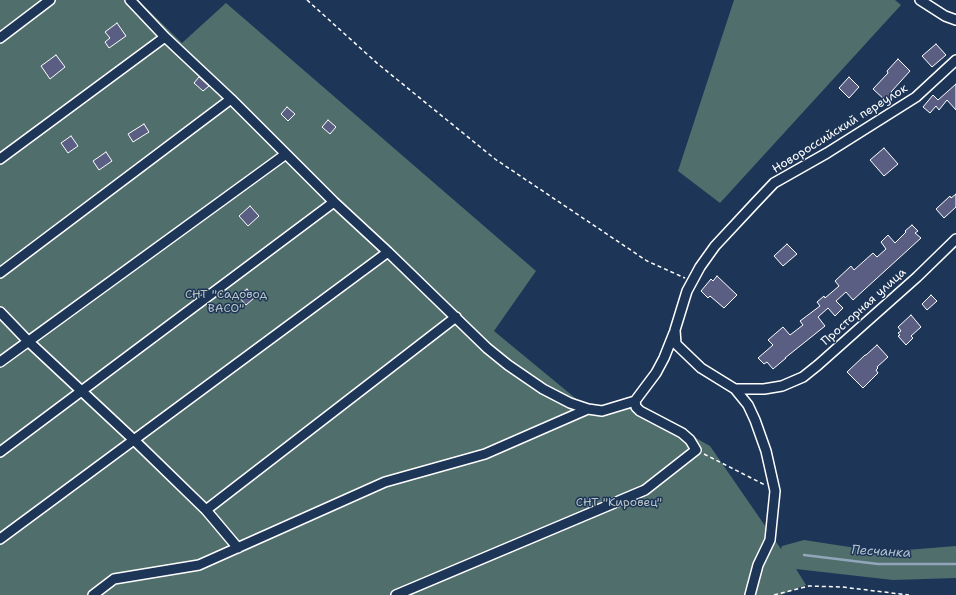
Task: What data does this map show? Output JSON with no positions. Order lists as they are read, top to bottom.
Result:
{
  "streets": {
    "street": ["Новороссийский переулок", "Просторная улица"]
  },
  "water": ["Песчанка"],
  "parks": ["СНТ \"Садовод ВАСО\"", "СНТ \"Кировец\""]
}
